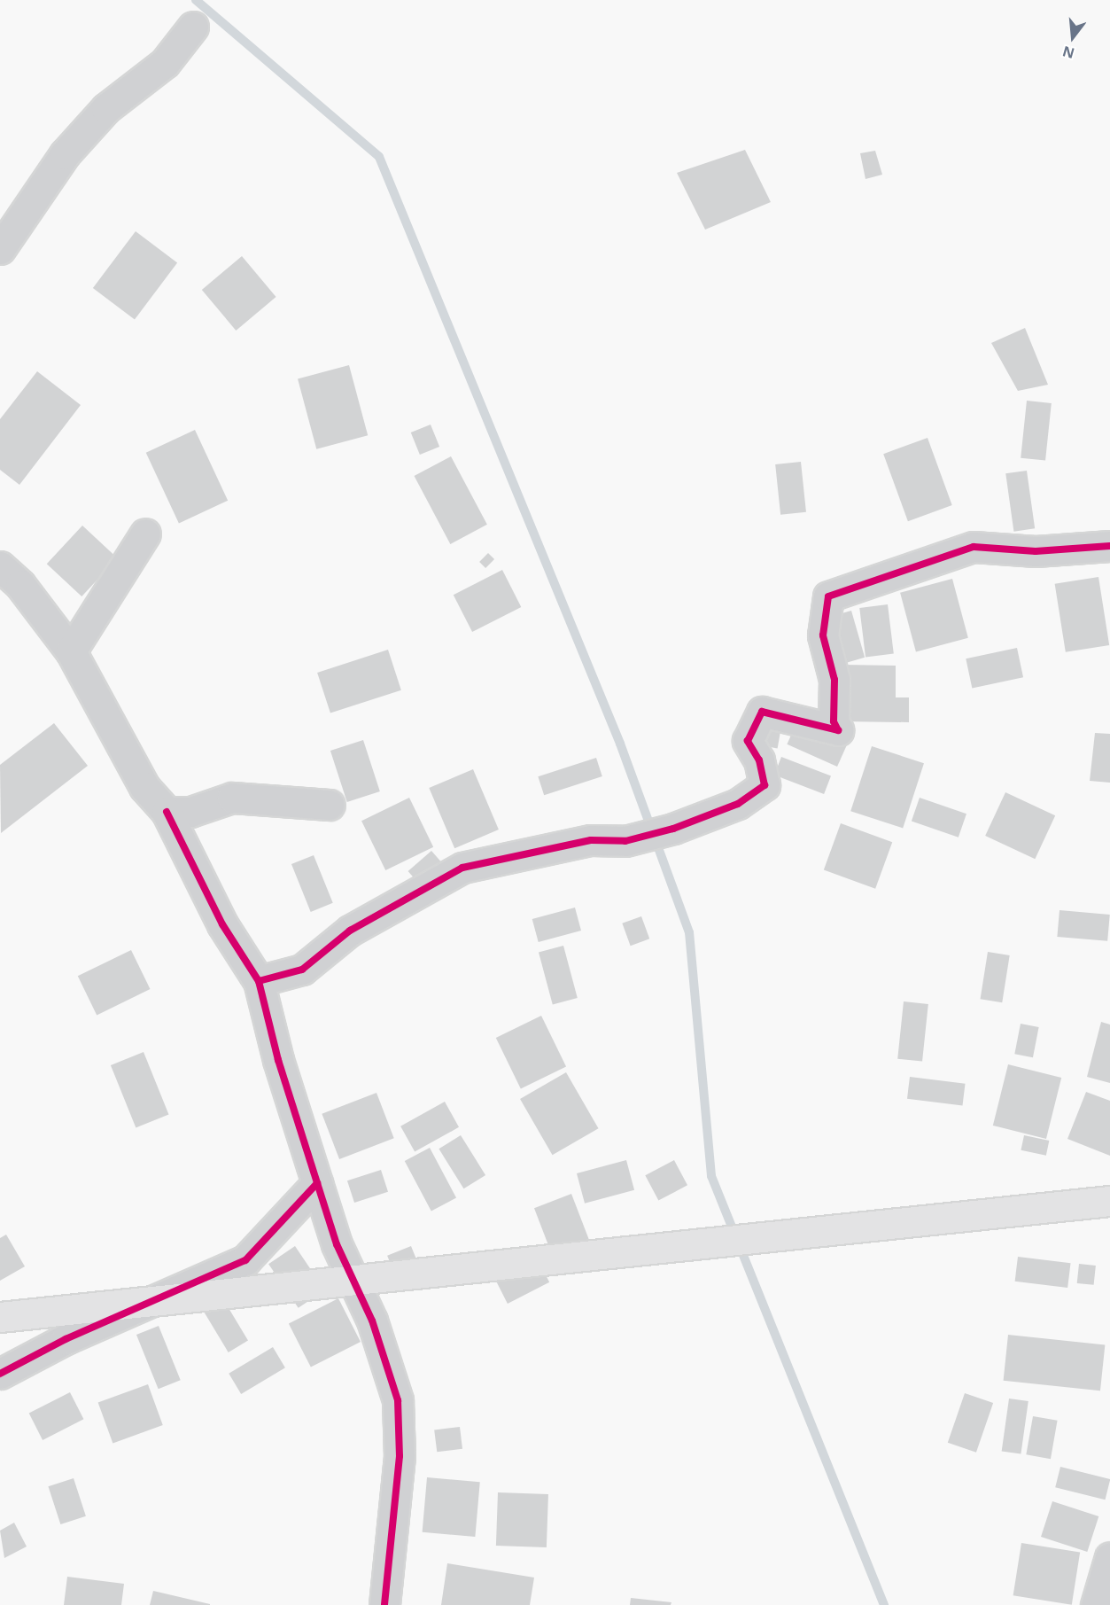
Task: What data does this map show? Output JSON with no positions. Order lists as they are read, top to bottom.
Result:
{
  "north": "bottom"
}
